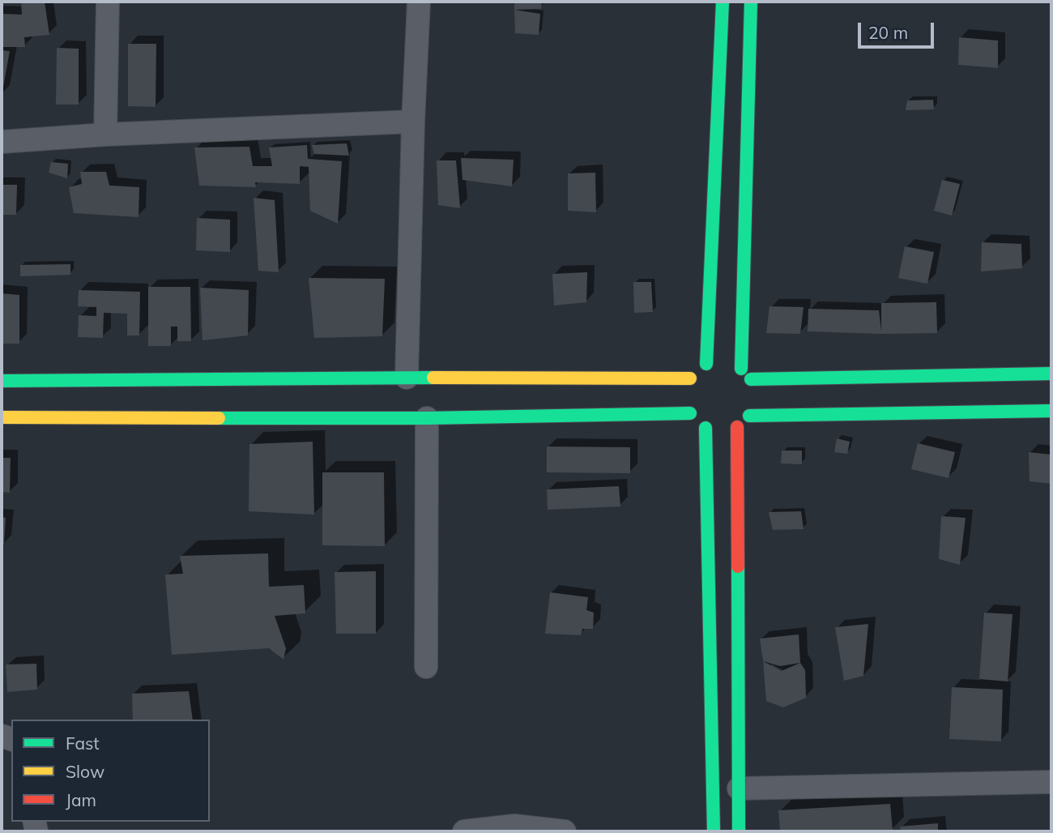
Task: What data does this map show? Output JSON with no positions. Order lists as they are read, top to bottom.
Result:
{
  "legend": ["Fast", "Slow", "Jam"],
  "scale_bar": "20 m"
}
